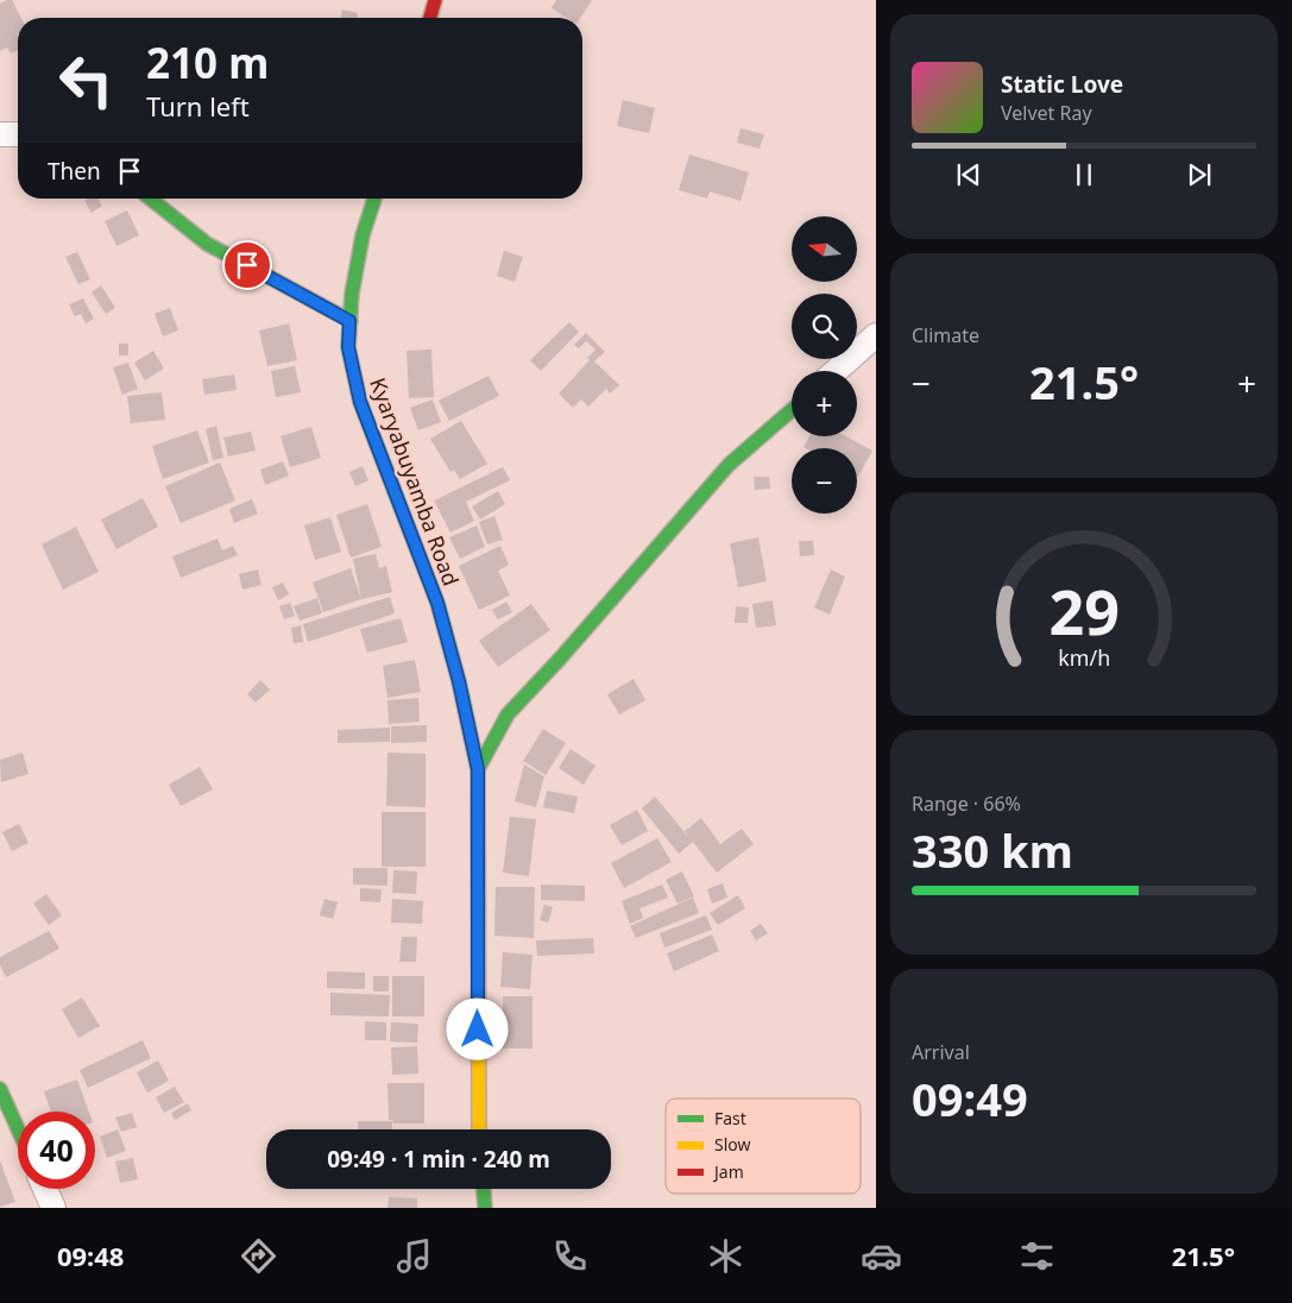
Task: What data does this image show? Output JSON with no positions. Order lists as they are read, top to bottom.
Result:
{
  "streets": {
    "street": ["Kyaryabuyamba Road"]
  },
  "legend": ["Fast", "Slow", "Jam"],
  "north": "left",
  "page": {
    "turn": ["210 m", "Turn left"],
    "song": ["Static Love", "Velvet Ray"],
    "then": "Then",
    "map_buttons": ["+", "−"],
    "tile": [
      "Climate",
      ["Range · 66%", "330 km"],
      ["Arrival", "09:49"]
    ],
    "heat": ["−", "21.5°", "+"],
    "limit": "40",
    "trip": "09:49 · 1 min · 240 m",
    "tabs": ["09:48", "21.5°"],
    "gauge": ["29", "km/h"]
  }
}
